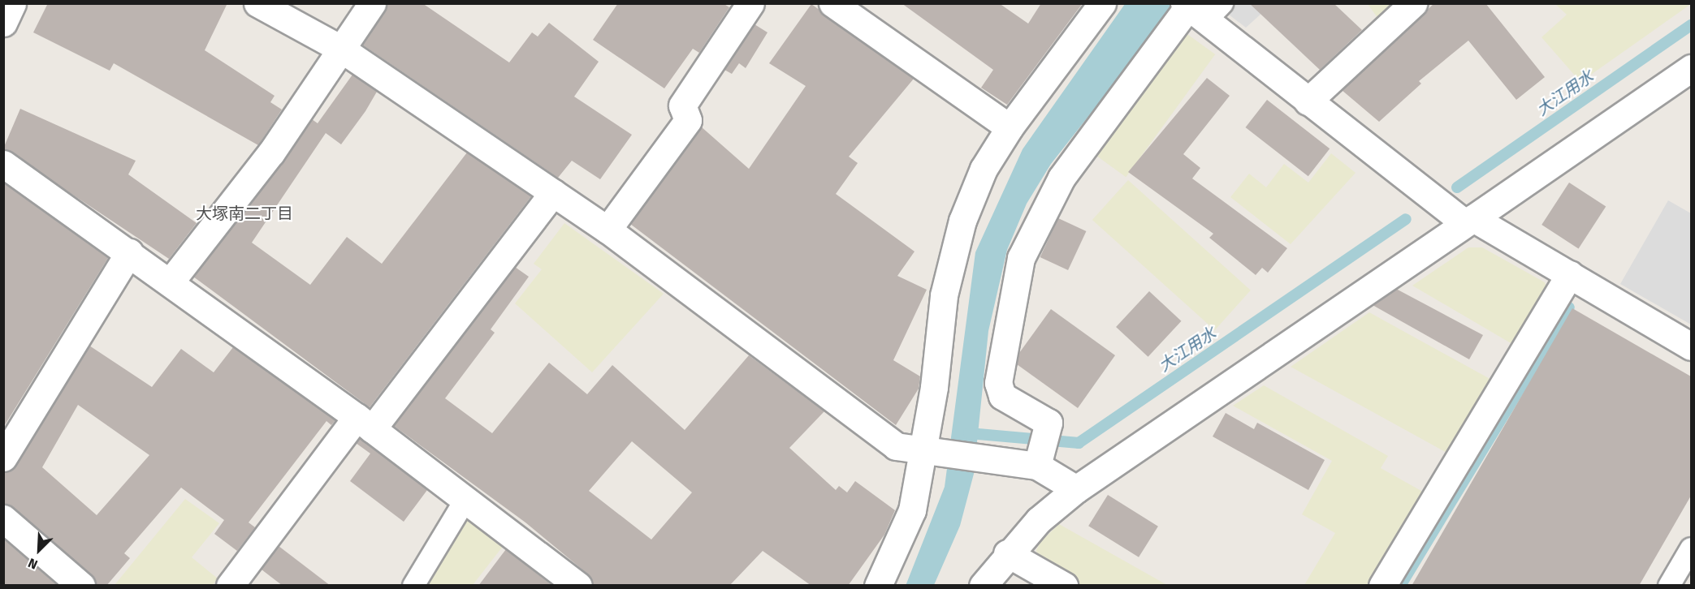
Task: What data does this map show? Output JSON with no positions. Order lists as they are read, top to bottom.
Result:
{
  "districts": ["大塚南二丁目"],
  "water": ["大江用水"],
  "north": "bottom left"
}
